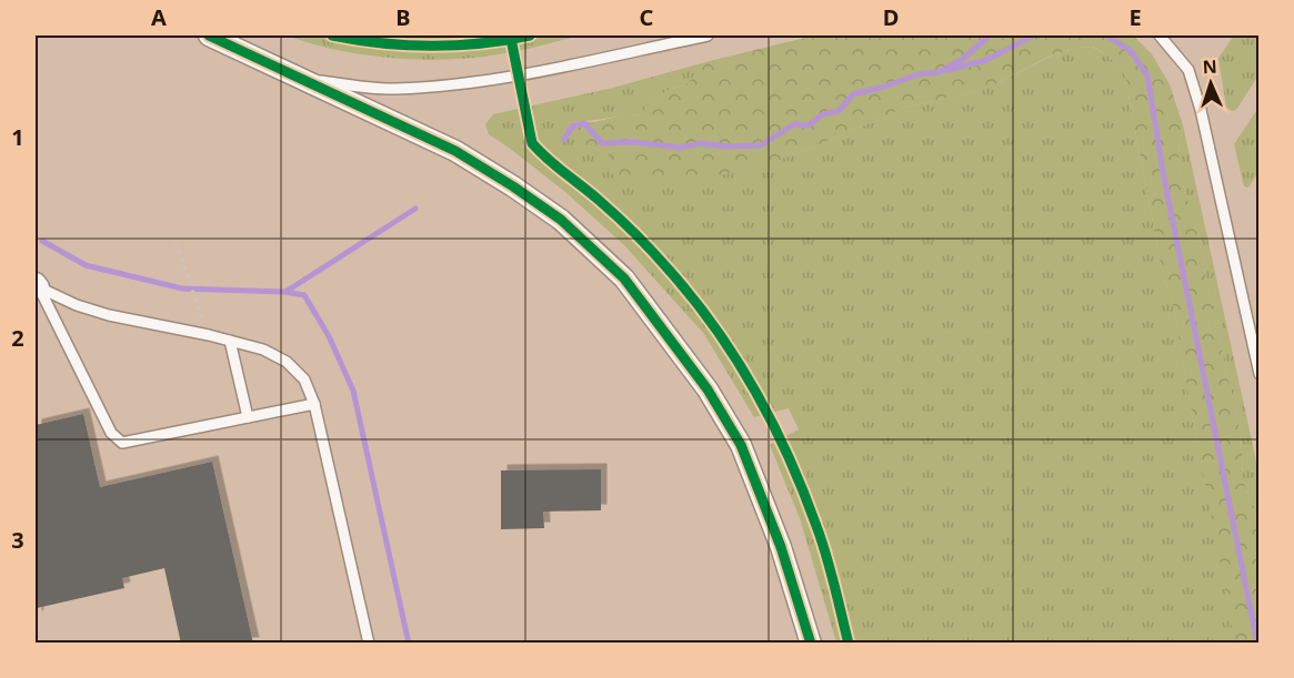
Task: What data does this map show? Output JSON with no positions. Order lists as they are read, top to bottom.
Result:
{
  "north": "top",
  "grid": {
    "columns": [
      "A",
      "B",
      "C",
      "D",
      "E"
    ],
    "rows": ["1", "2", "3"]
  }
}
